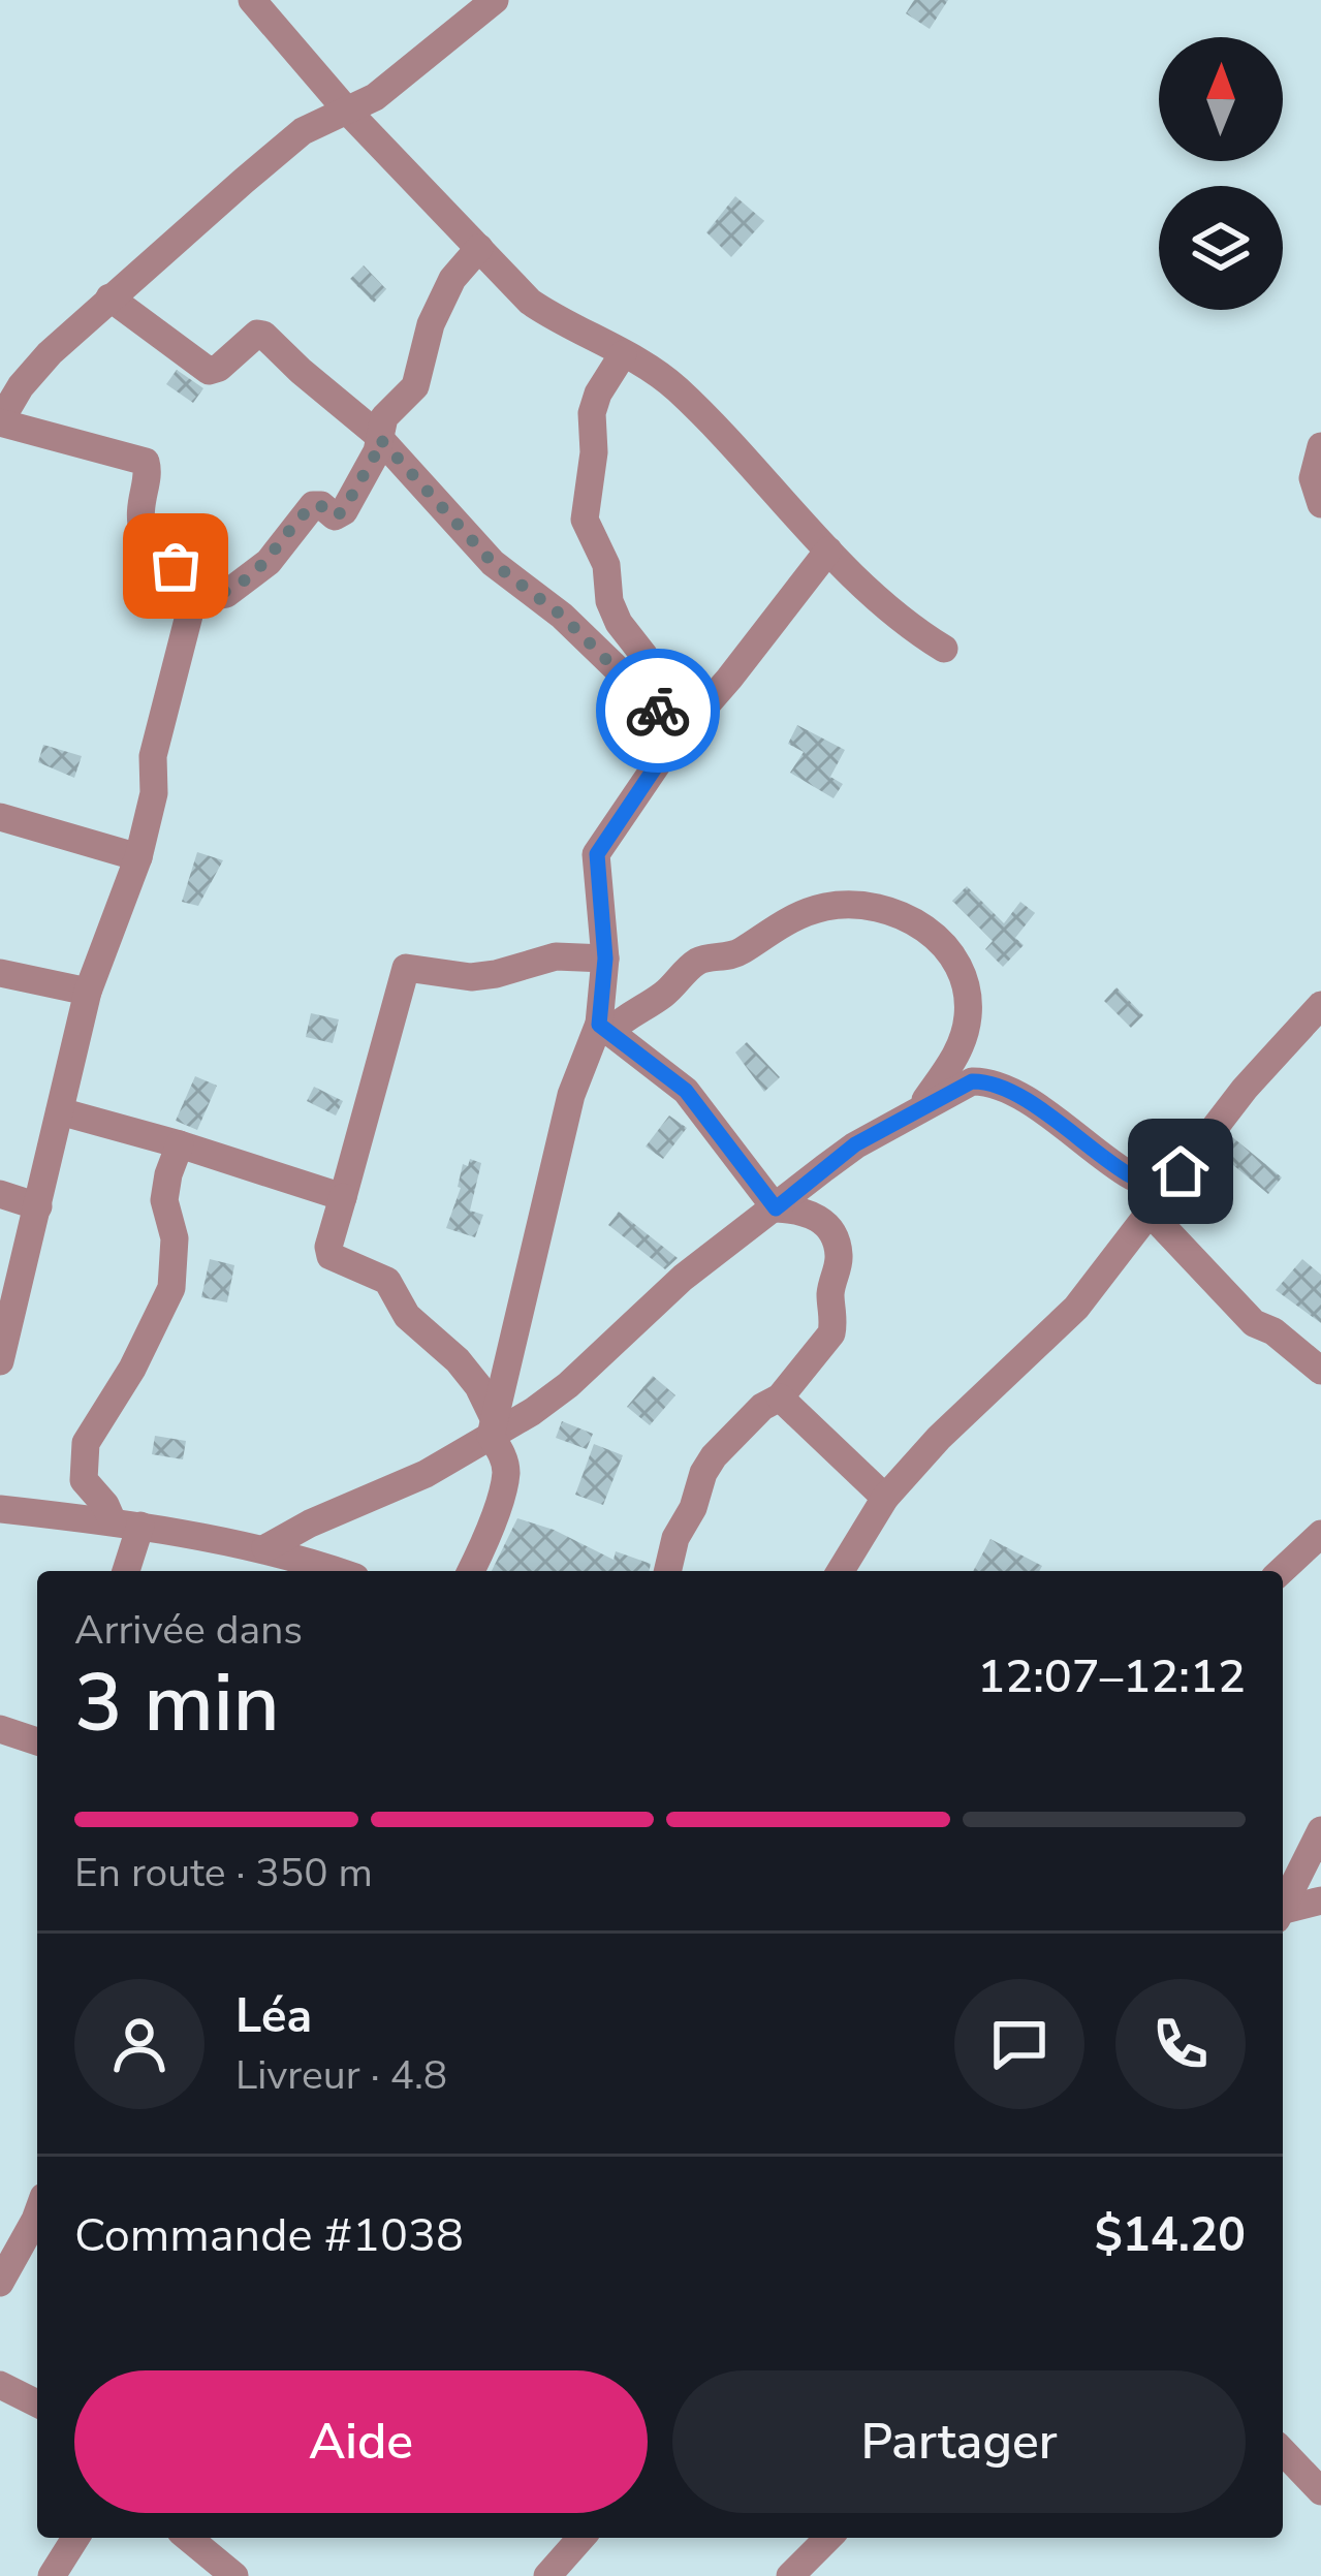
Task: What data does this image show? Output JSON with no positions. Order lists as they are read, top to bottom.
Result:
{
  "north": "top",
  "page": {
    "heading": ["3 min", "Arrivée dans", "12:07–12:12"],
    "panel": [
      "Léa",
      "Livreur · 4.8",
      "Commande #1038",
      "$14.20"
    ],
    "bar": "En route · 350 m",
    "buttons": ["Aide", "Partager"]
  }
}
